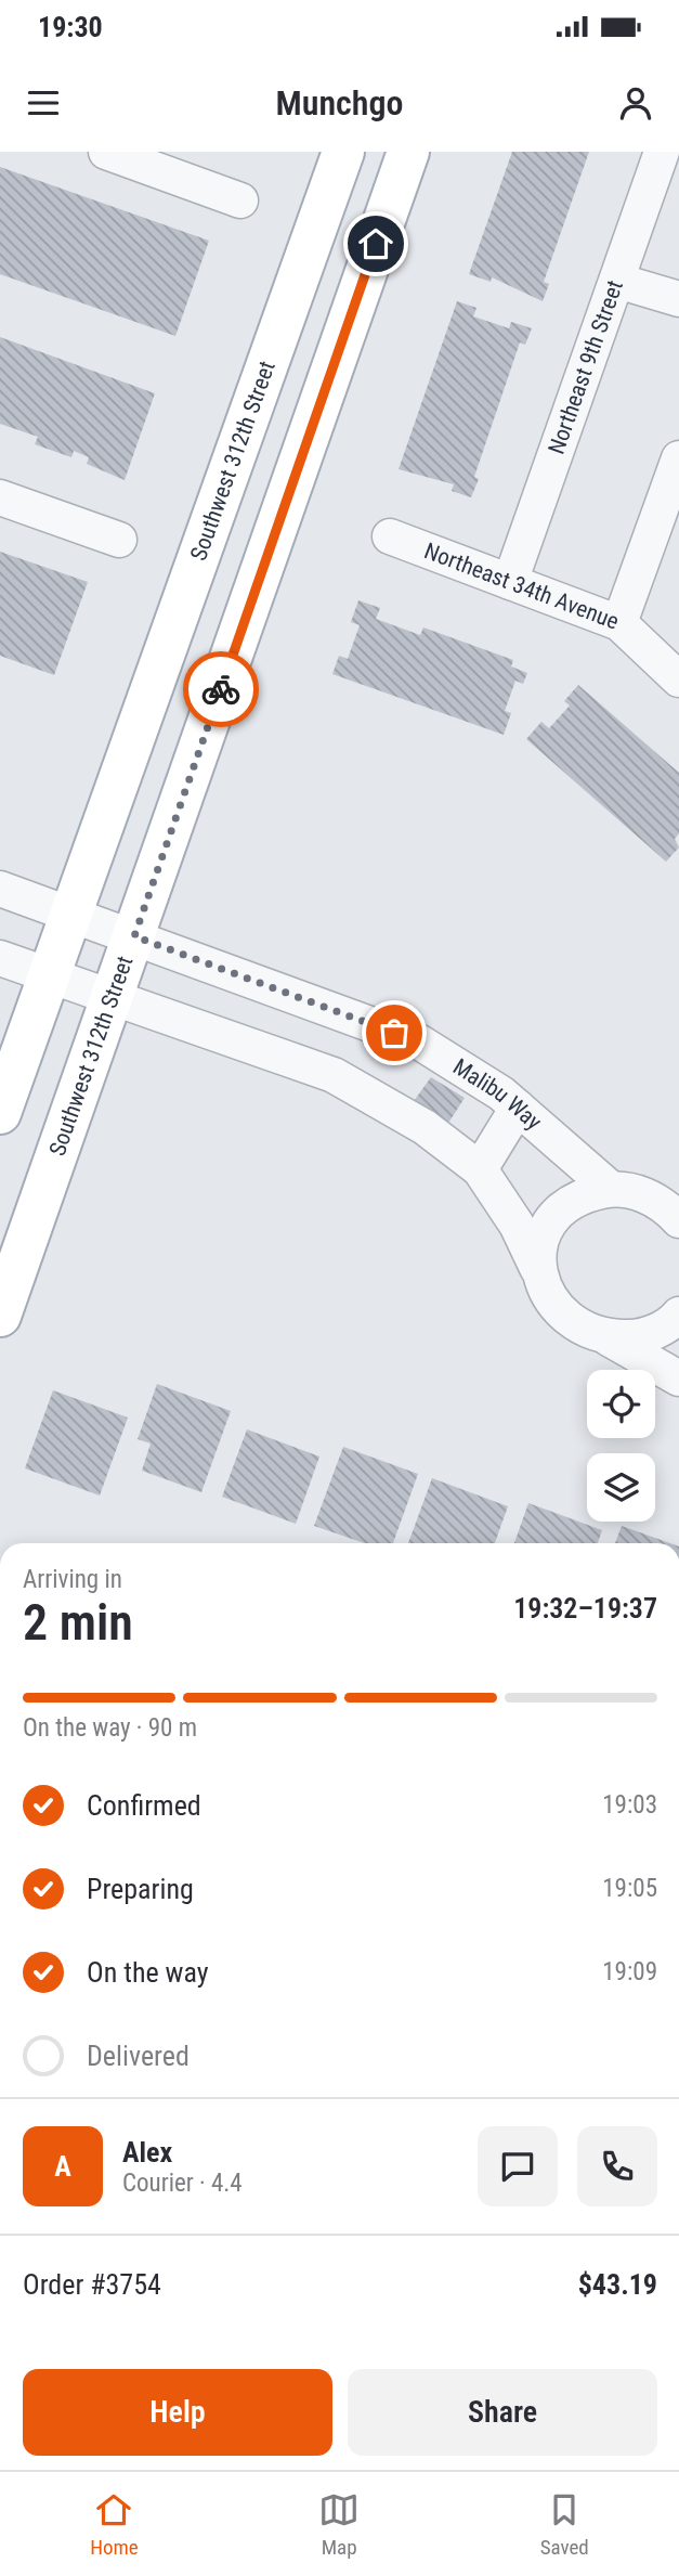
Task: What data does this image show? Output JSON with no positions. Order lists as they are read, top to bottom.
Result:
{
  "streets": {
    "main road": ["Southwest 312th Street"],
    "street": ["Northeast 9th Street", "Northeast 34th Avenue", "Malibu Way"]
  },
  "crossings": [
    ["Northeast 9th Street", "Northeast 34th Avenue"],
    ["Southwest 312th Street", "Malibu Way"]
  ],
  "page": {
    "status": "19:30",
    "header": "Munchgo",
    "heading": ["2 min", "Arriving in", "19:32–19:37"],
    "panel": [
      "Alex",
      "Courier · 4.4",
      "Order #3754",
      "$43.19"
    ],
    "bar": "On the way · 90 m",
    "list": [
      ["Confirmed", "19:03"],
      ["Preparing", "19:05"],
      ["On the way", "19:09"],
      "Delivered"
    ],
    "round": "A",
    "buttons": ["Help", "Share"],
    "tabs": ["Home", "Map", "Saved"]
  }
}
